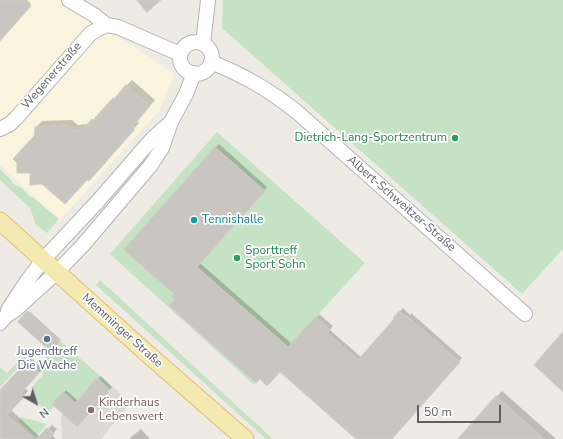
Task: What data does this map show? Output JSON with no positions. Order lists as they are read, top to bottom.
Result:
{
  "streets": {
    "main road": ["Memminger Straße"],
    "street": ["Wegenerstraße", "Albert-Schweitzer-Straße"]
  },
  "places": [
    "Dietrich-Lang-Sportzentrum",
    "Tennishalle",
    "Sporttreff Sport Sohn",
    "Jugendtreff Die Wache",
    "Kinderhaus Lebenswert"
  ],
  "scale_bar": "50 m",
  "north": "bottom right"
}
